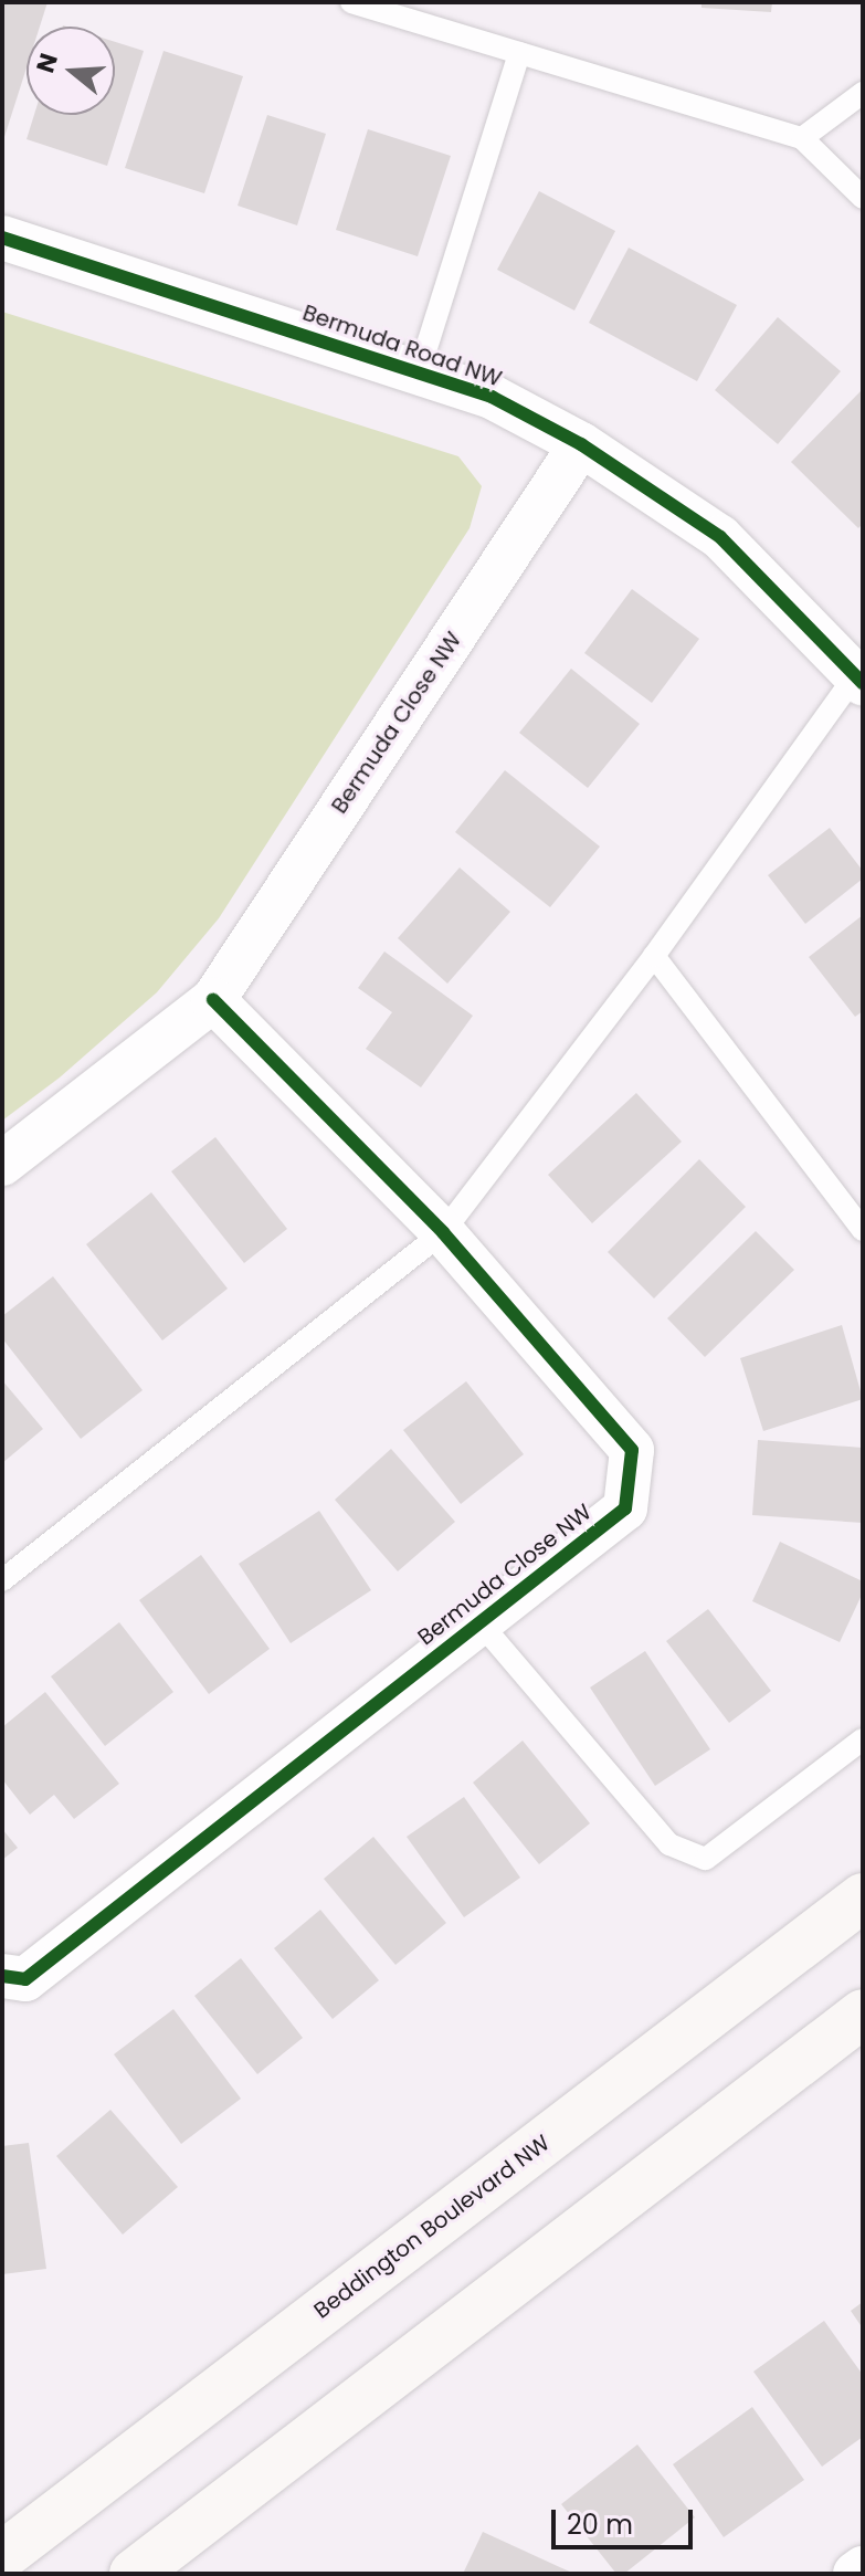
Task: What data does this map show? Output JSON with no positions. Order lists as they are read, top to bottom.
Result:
{
  "streets": {
    "main road": ["Beddington Boulevard NW"],
    "street": ["Bermuda Road NW", "Bermuda Close NW"]
  },
  "crossings": [
    ["Bermuda Road NW", "Bermuda Close NW"]
  ],
  "scale_bar": "20 m",
  "north": "left"
}
